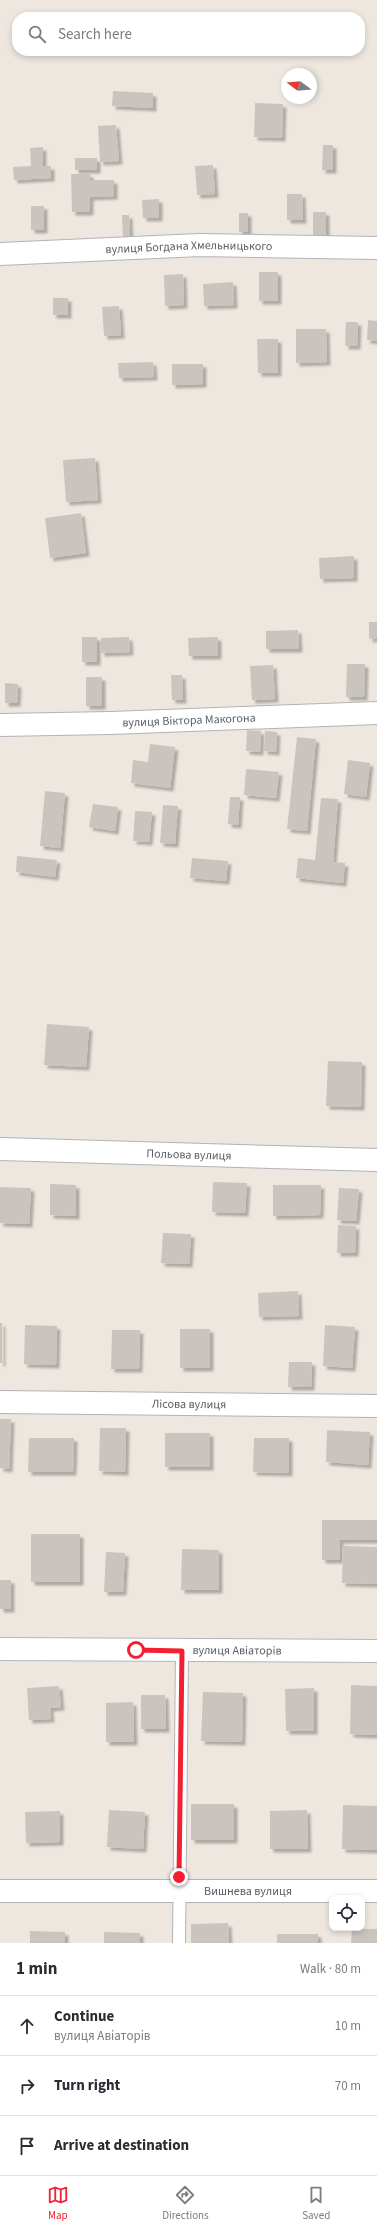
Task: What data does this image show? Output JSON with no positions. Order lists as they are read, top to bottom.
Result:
{
  "streets": {
    "street": [
      "вулиця Богдана Хмельницького",
      "вулиця Віктора Макогона",
      "Польова вулиця",
      "Лісова вулиця",
      "вулиця Авіаторів",
      "Вишнева вулиця"
    ]
  },
  "north": "left",
  "page": {
    "search": "Search here",
    "heading": ["1 min", "Walk · 80 m"],
    "list": [
      ["Continue", "вулиця Авіаторів", "10 m"],
      ["Turn right", "70 m"],
      "Arrive at destination"
    ],
    "nav": ["Map", "Directions", "Saved"]
  }
}
